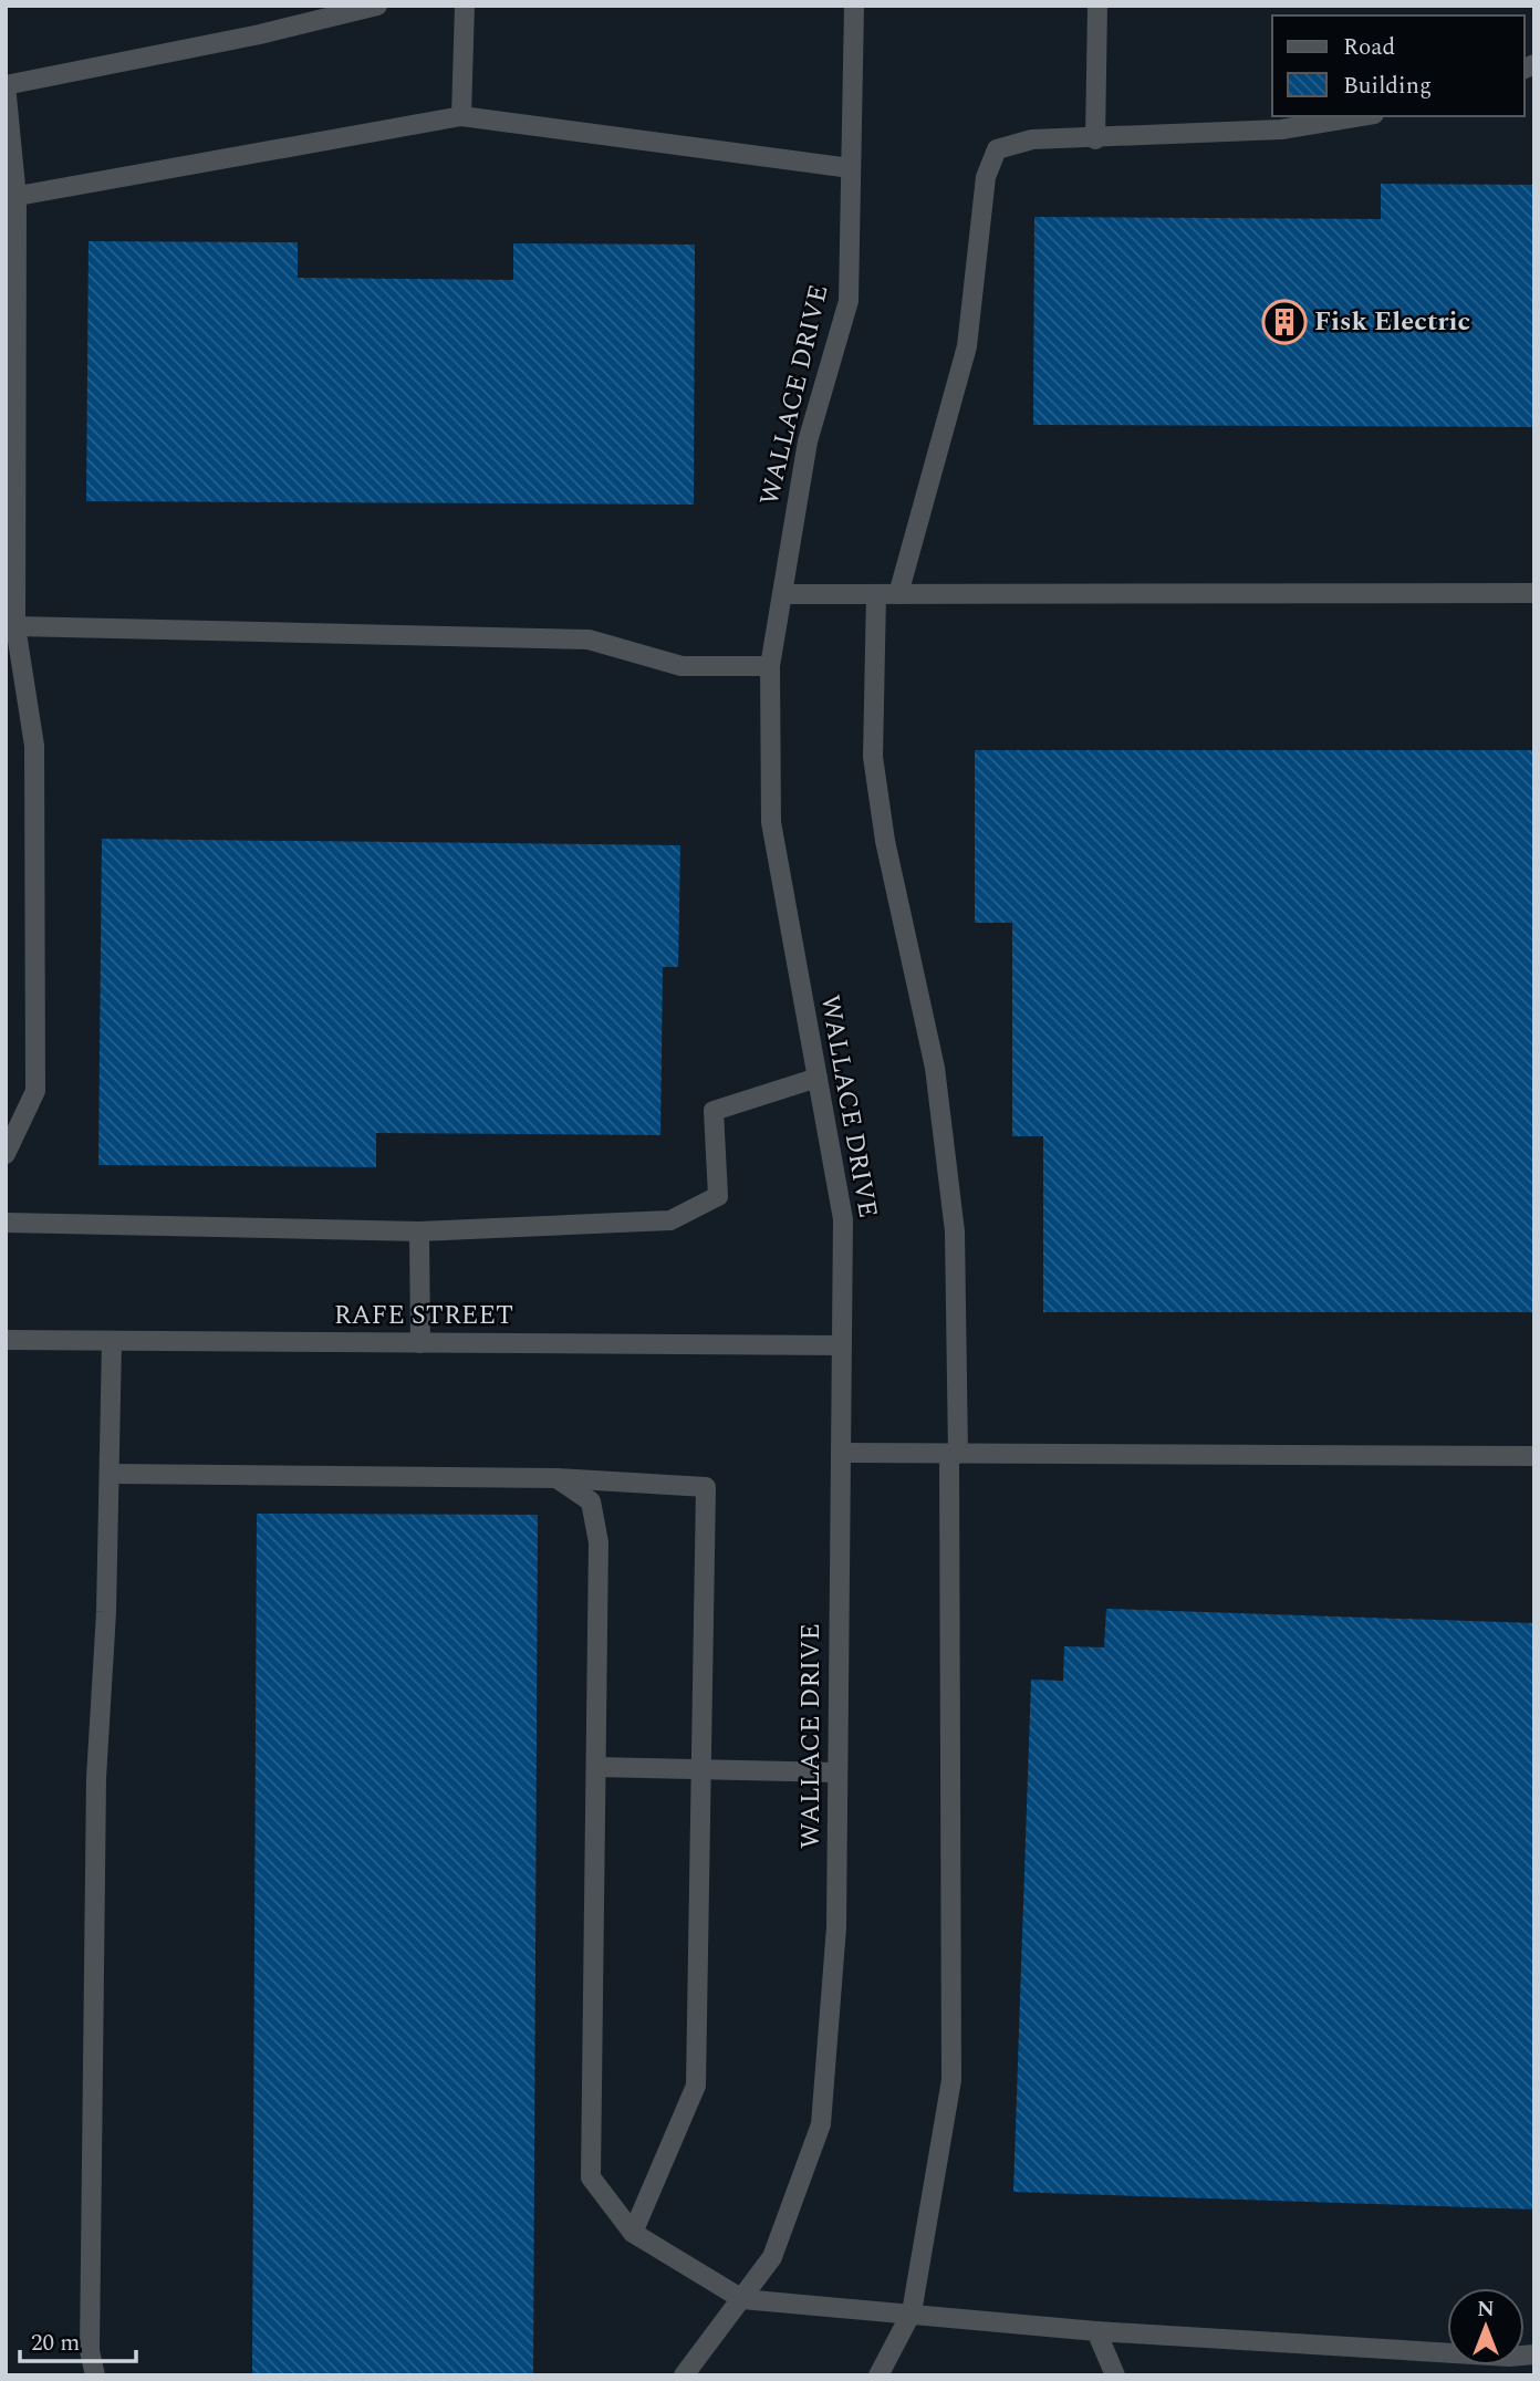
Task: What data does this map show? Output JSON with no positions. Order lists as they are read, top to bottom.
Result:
{
  "streets": {
    "street": ["WALLACE DRIVE", "RAFE STREET"]
  },
  "crossings": [
    ["WALLACE DRIVE", "RAFE STREET"]
  ],
  "places": {
    "building": ["Fisk Electric"]
  },
  "legend": ["Road", "Building"],
  "scale_bar": "20 m",
  "north": "top"
}
